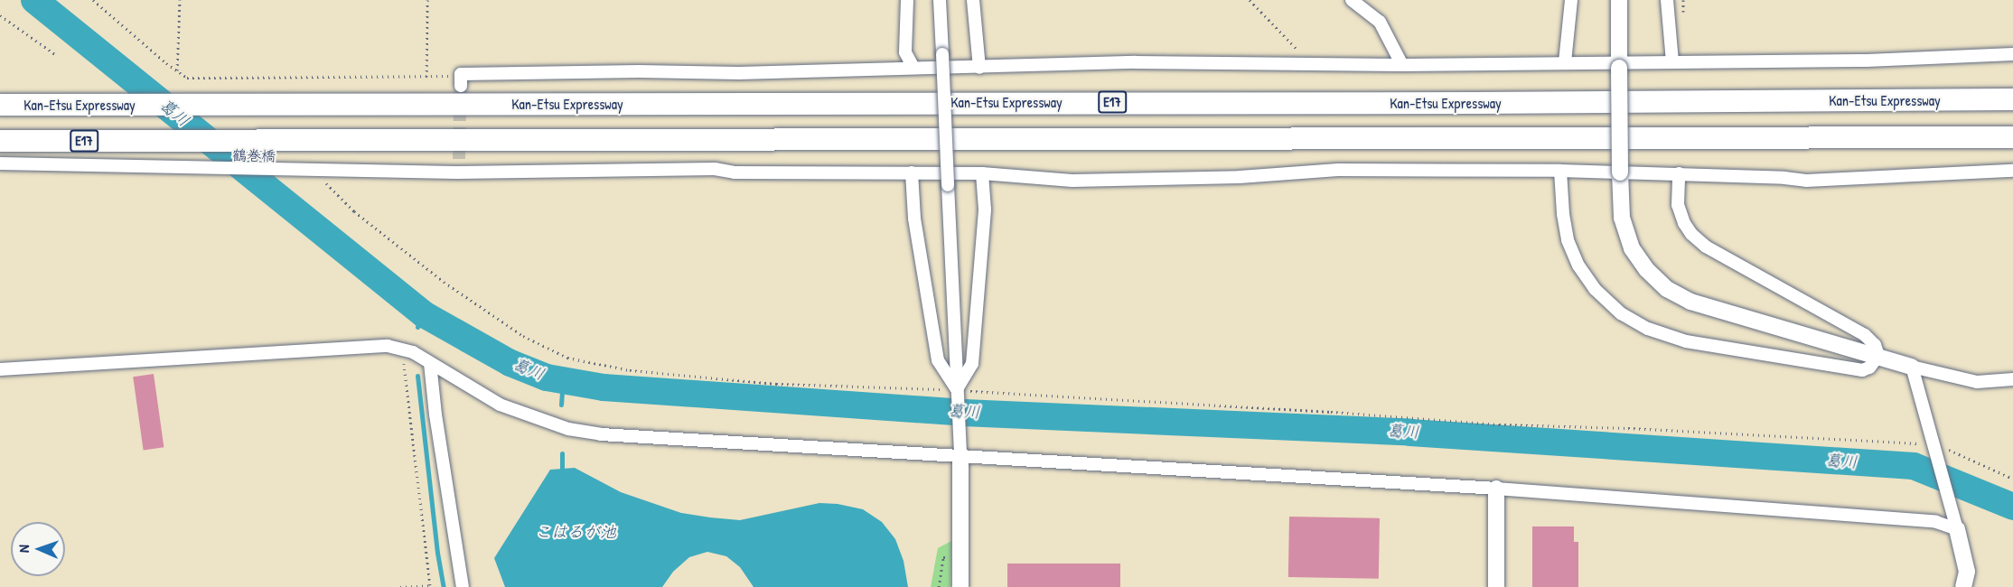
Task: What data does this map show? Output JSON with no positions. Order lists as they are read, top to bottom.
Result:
{
  "streets": {
    "highway": ["Kan-Etsu Expressway", "E17"],
    "street": ["鶴巻橋"]
  },
  "water": ["葛川", "こはるが池"],
  "north": "left"
}
